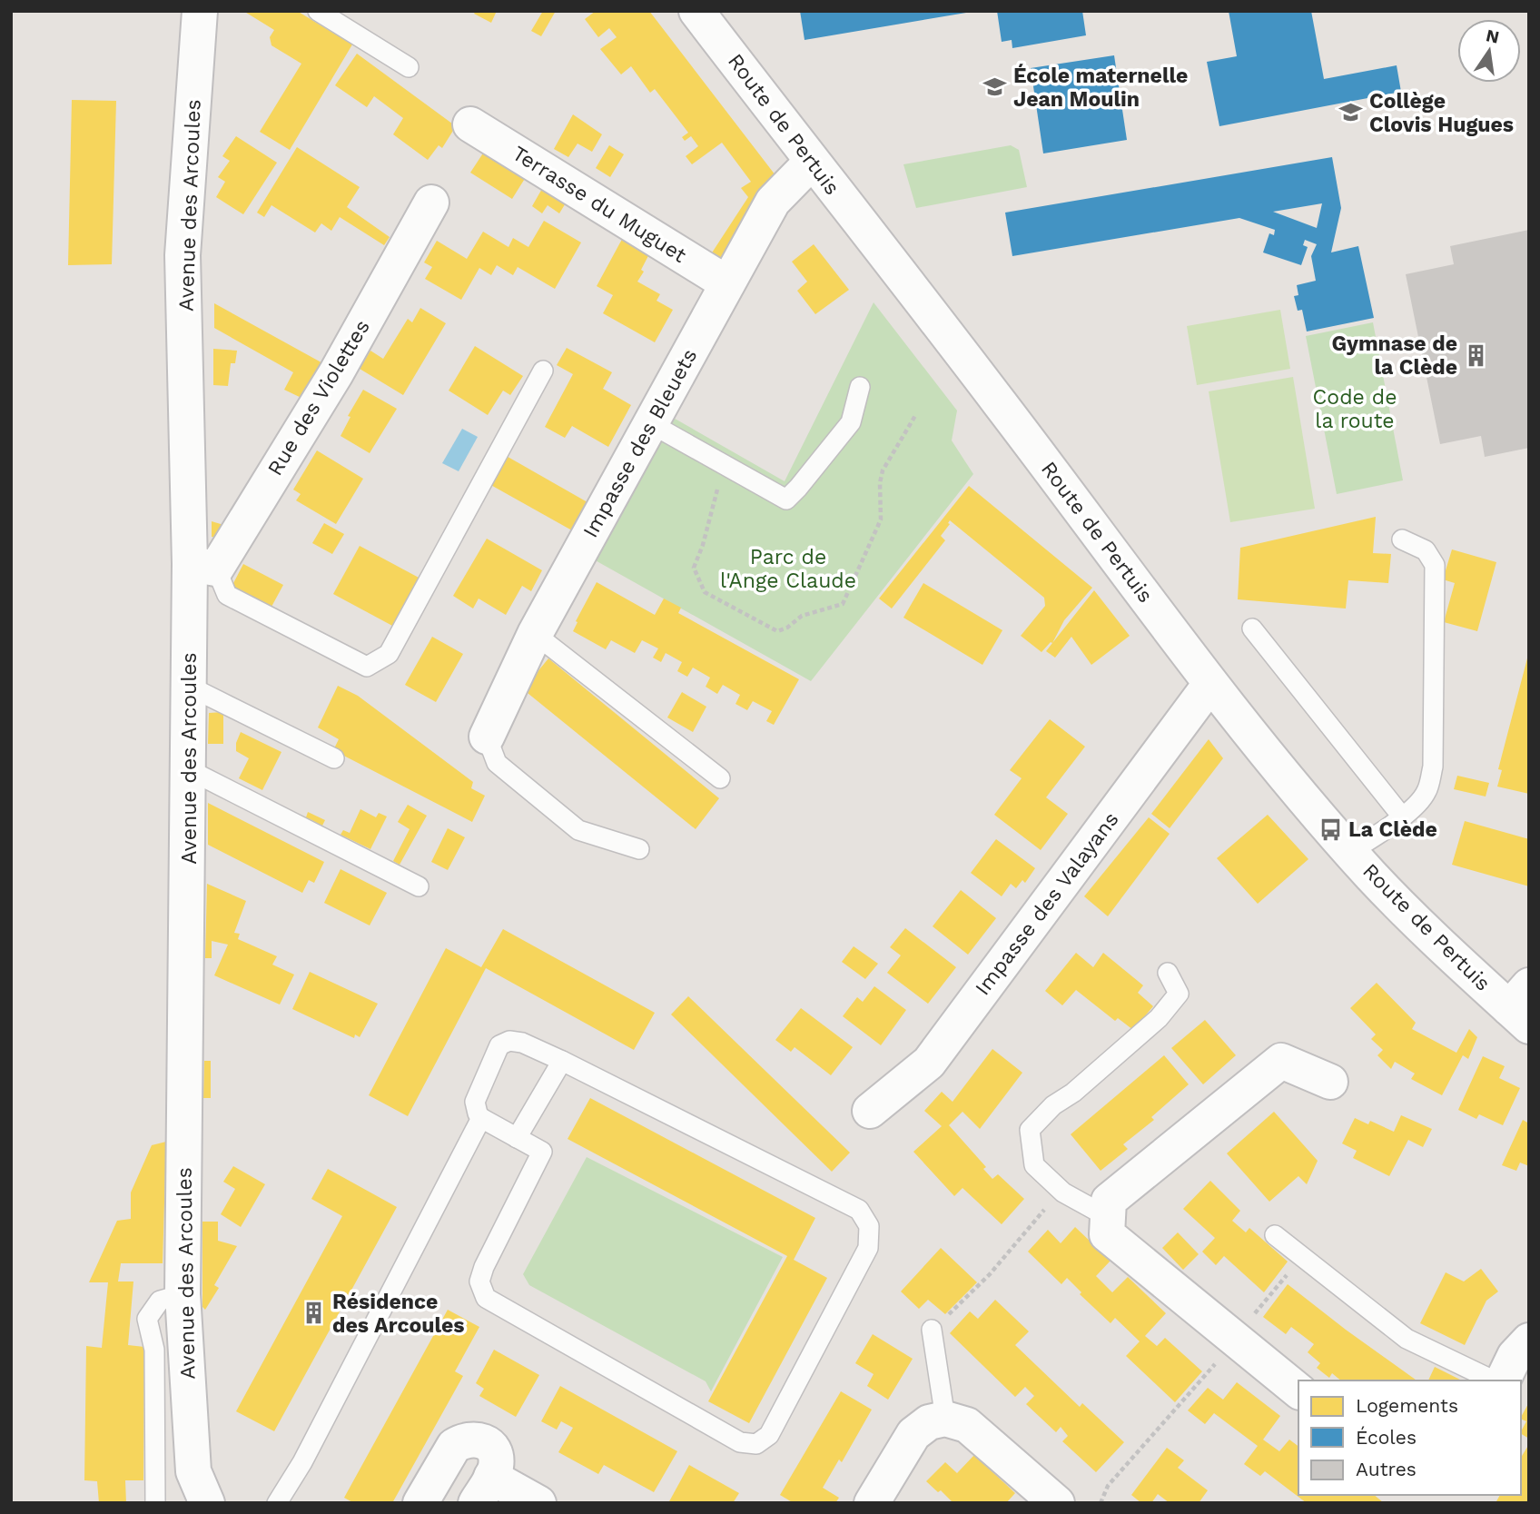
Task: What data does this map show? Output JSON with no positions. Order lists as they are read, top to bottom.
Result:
{
  "streets": {
    "street": [
      "Route de Pertuis",
      "Terrasse du Muguet",
      "Avenue des Arcoules",
      "Rue des Violettes",
      "Impasse des Bleuets",
      "Impasse des Valayans"
    ]
  },
  "crossings": [
    ["Route de Pertuis", "Impasse des Bleuets"],
    ["Route de Pertuis", "Impasse des Valayans"],
    ["Terrasse du Muguet", "Impasse des Bleuets"],
    ["Avenue des Arcoules", "Rue des Violettes"]
  ],
  "parks": ["Code de la route", "Parc de l'Ange Claude"],
  "places": {
    "school or university": ["École maternelle Jean Moulin", "Collège Clovis Hugues"],
    "building": ["Gymnase de la Clède", "Résidence des Arcoules"],
    "bus stop": ["La Clède"]
  },
  "legend": ["Logements", "Écoles", "Autres"],
  "north": "top"
}
